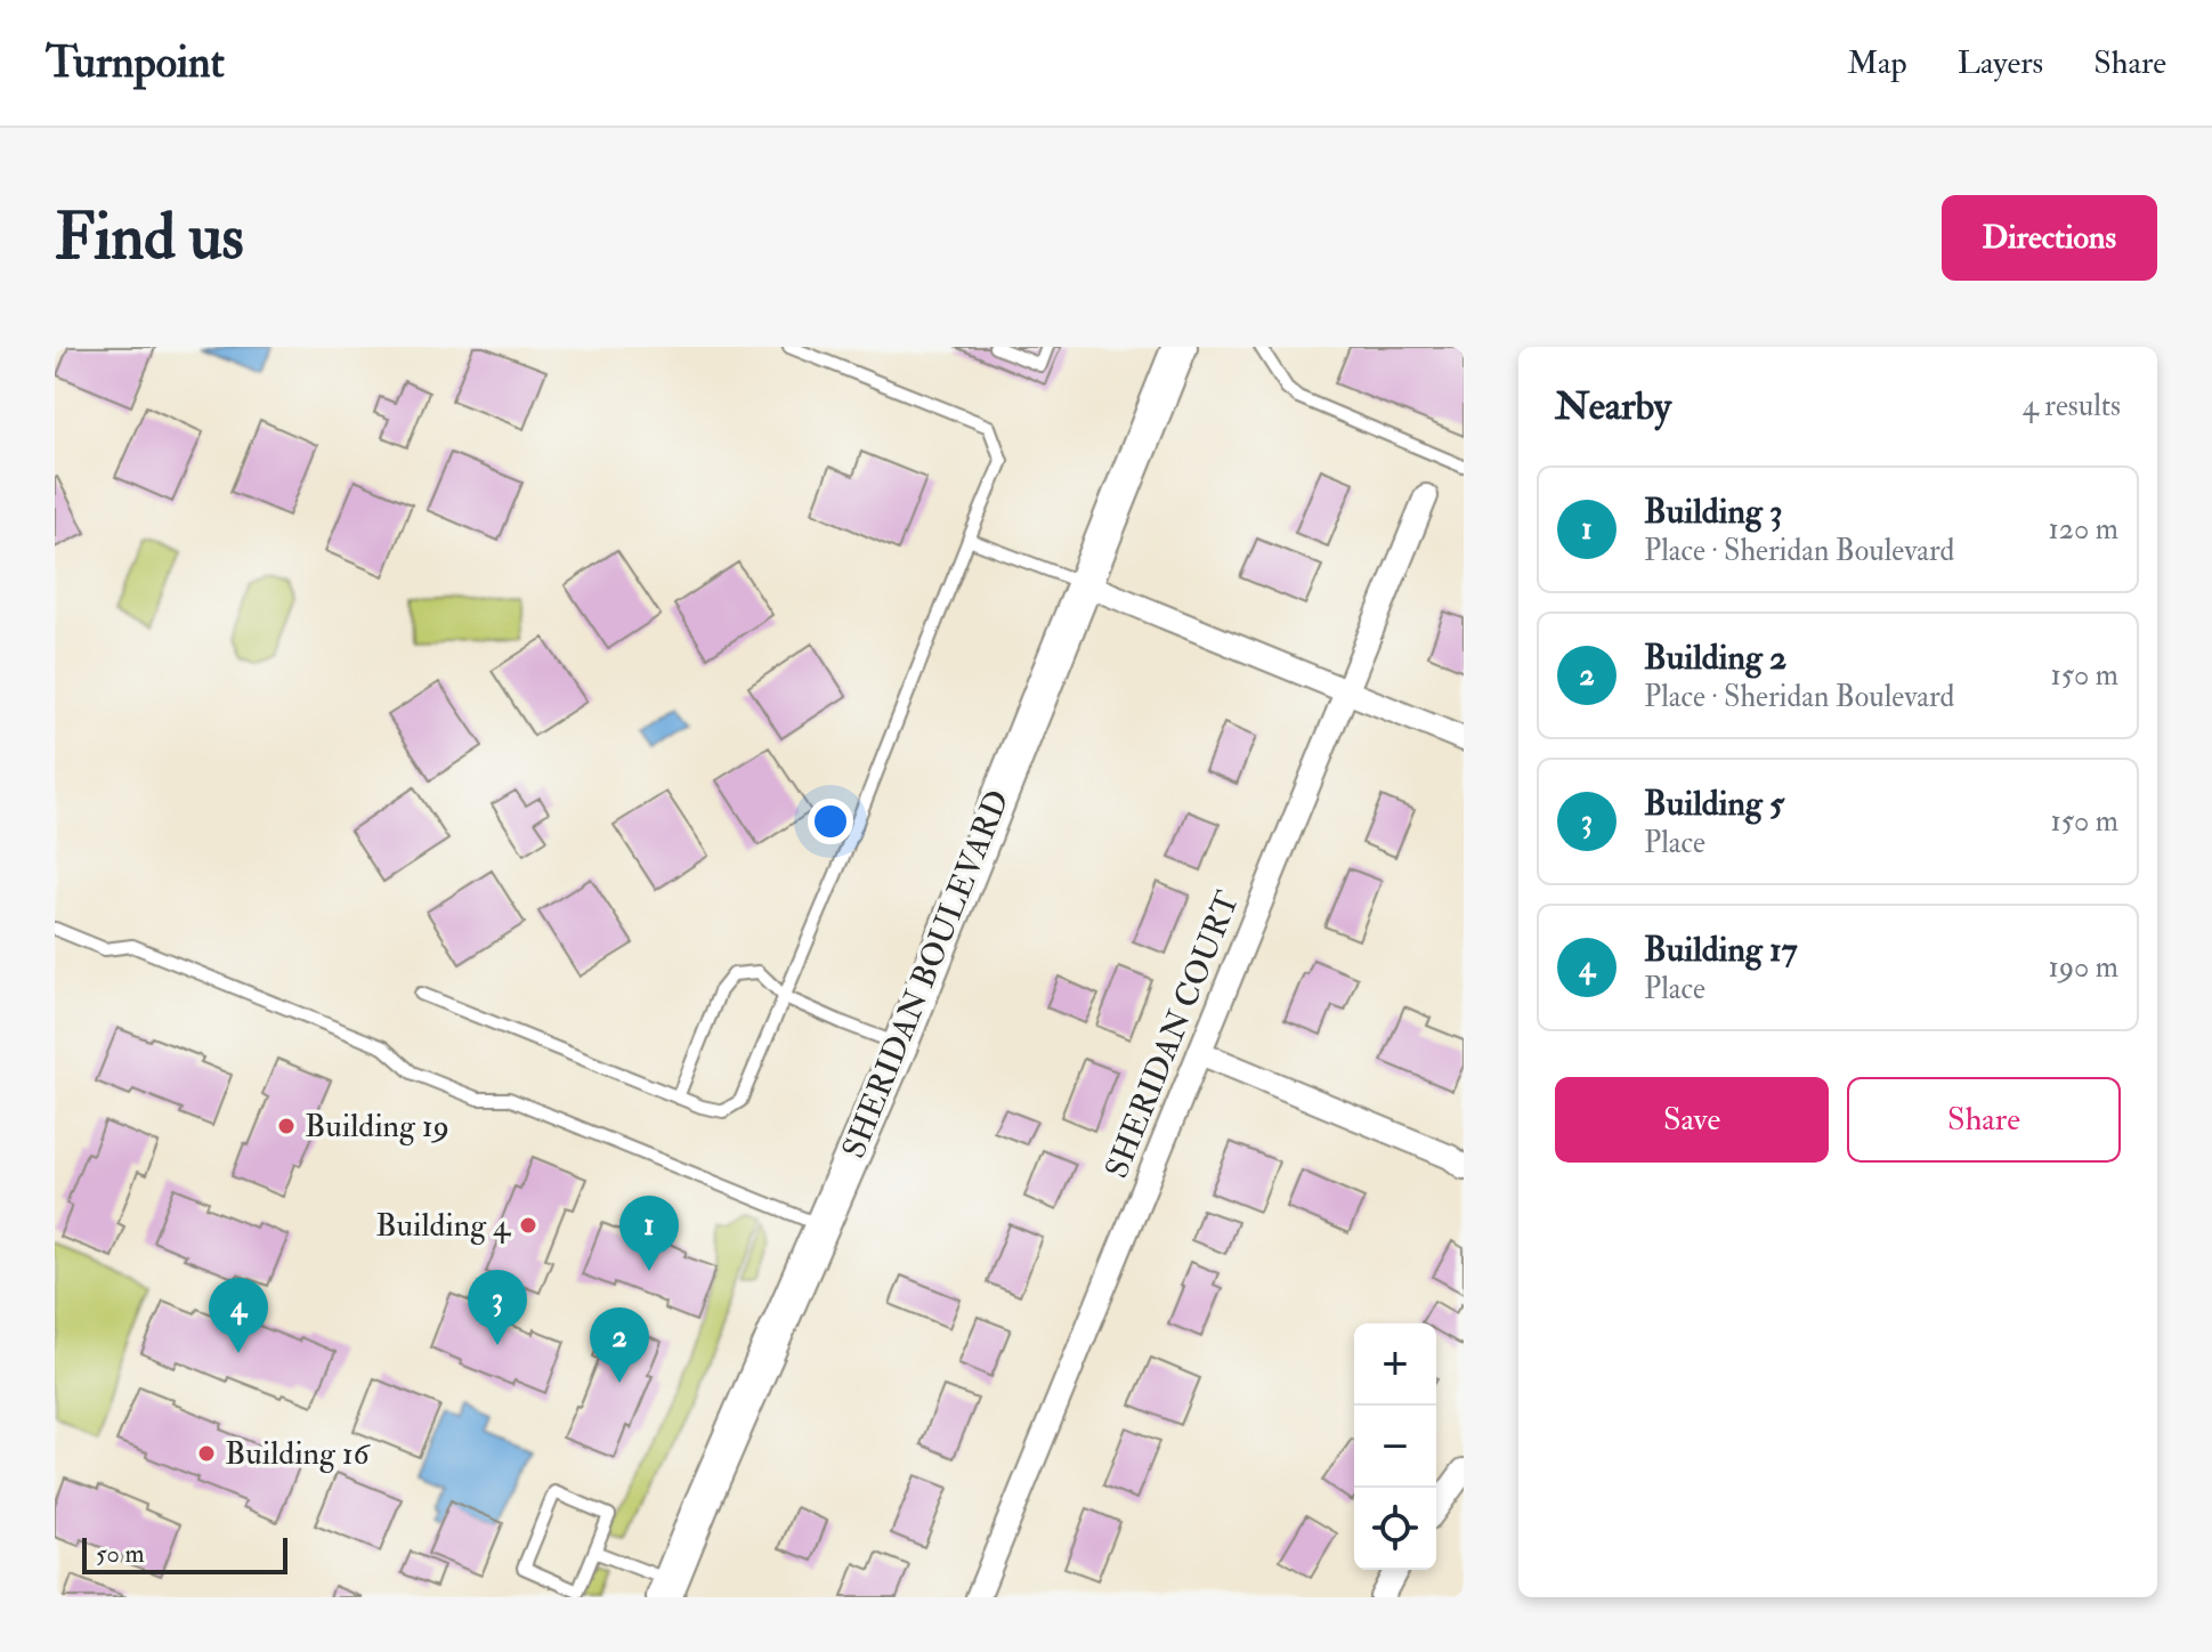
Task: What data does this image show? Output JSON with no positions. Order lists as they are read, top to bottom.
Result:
{
  "streets": {
    "main road": ["SHERIDAN BOULEVARD"],
    "street": ["SHERIDAN COURT"]
  },
  "places": ["Building 19", "Building 4", "Building 16"],
  "scale_bar": "50 m",
  "page": {
    "header": "Turnpoint",
    "nav": ["Map", "Layers", "Share"],
    "buttons": [
      "Directions",
      ["Save", "Share"]
    ],
    "title": "Find us",
    "heading": ["Nearby", "4 results"],
    "list": [
      {
        "mark": "1",
        "name": "Building 3",
        "note": "Place · Sheridan Boulevard",
        "value": "120 m"
      },
      {
        "mark": "2",
        "name": "Building 2",
        "note": "Place · Sheridan Boulevard",
        "value": "150 m"
      },
      {
        "mark": "3",
        "name": "Building 5",
        "note": "Place",
        "value": "150 m"
      },
      {
        "mark": "4",
        "name": "Building 17",
        "note": "Place",
        "value": "190 m"
      }
    ],
    "pins": [
      "1",
      "3",
      "4",
      "2"
    ],
    "map_buttons": ["+", "−"],
    "scale": "50 m"
  }
}
